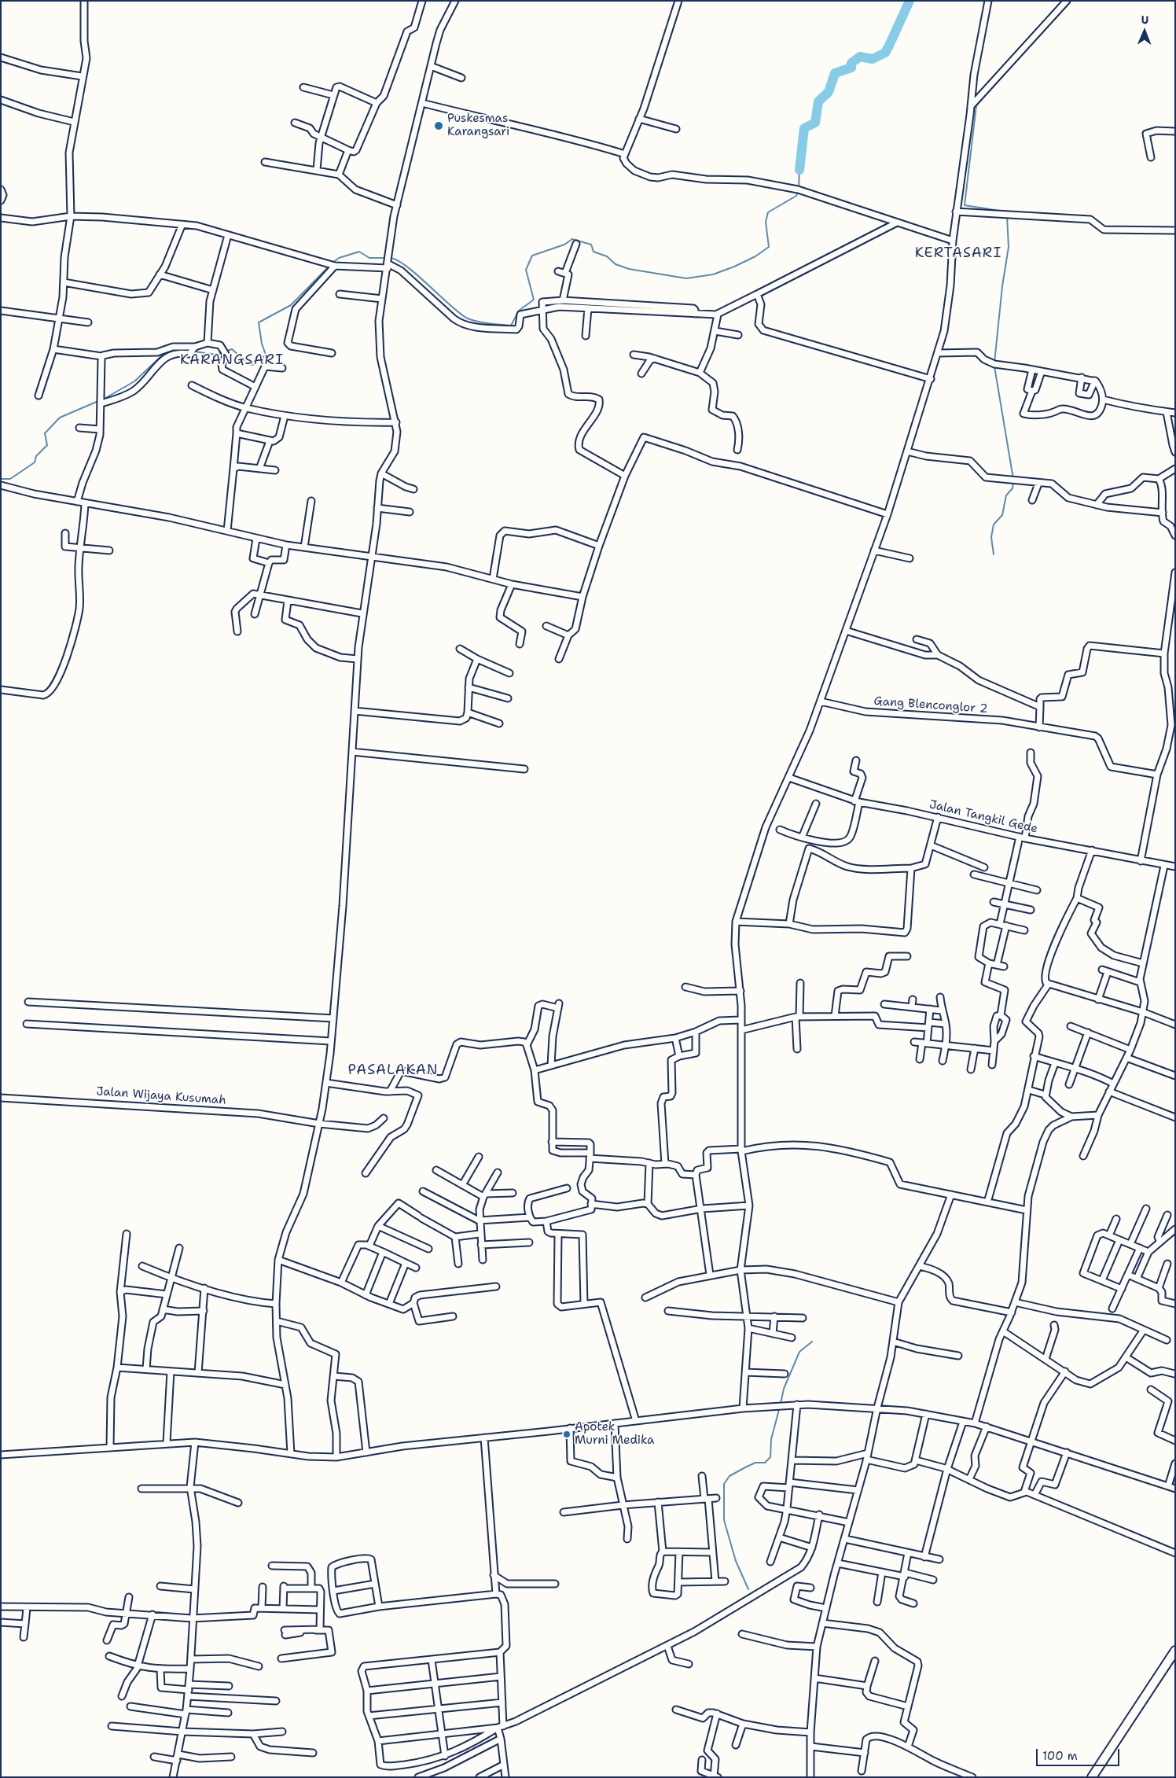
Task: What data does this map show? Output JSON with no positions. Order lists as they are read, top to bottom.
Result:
{
  "streets": {
    "street": ["Gang Blenconglor 2", "Jalan Tangkil Gede", "Jalan Wijaya Kusumah"]
  },
  "districts": ["KERTASARI", "KARANGSARI", "PASALAKAN"],
  "places": ["Puskesmas Karangsari", "Apotek Murni Medika"],
  "scale_bar": "100 m",
  "north": "top"
}
